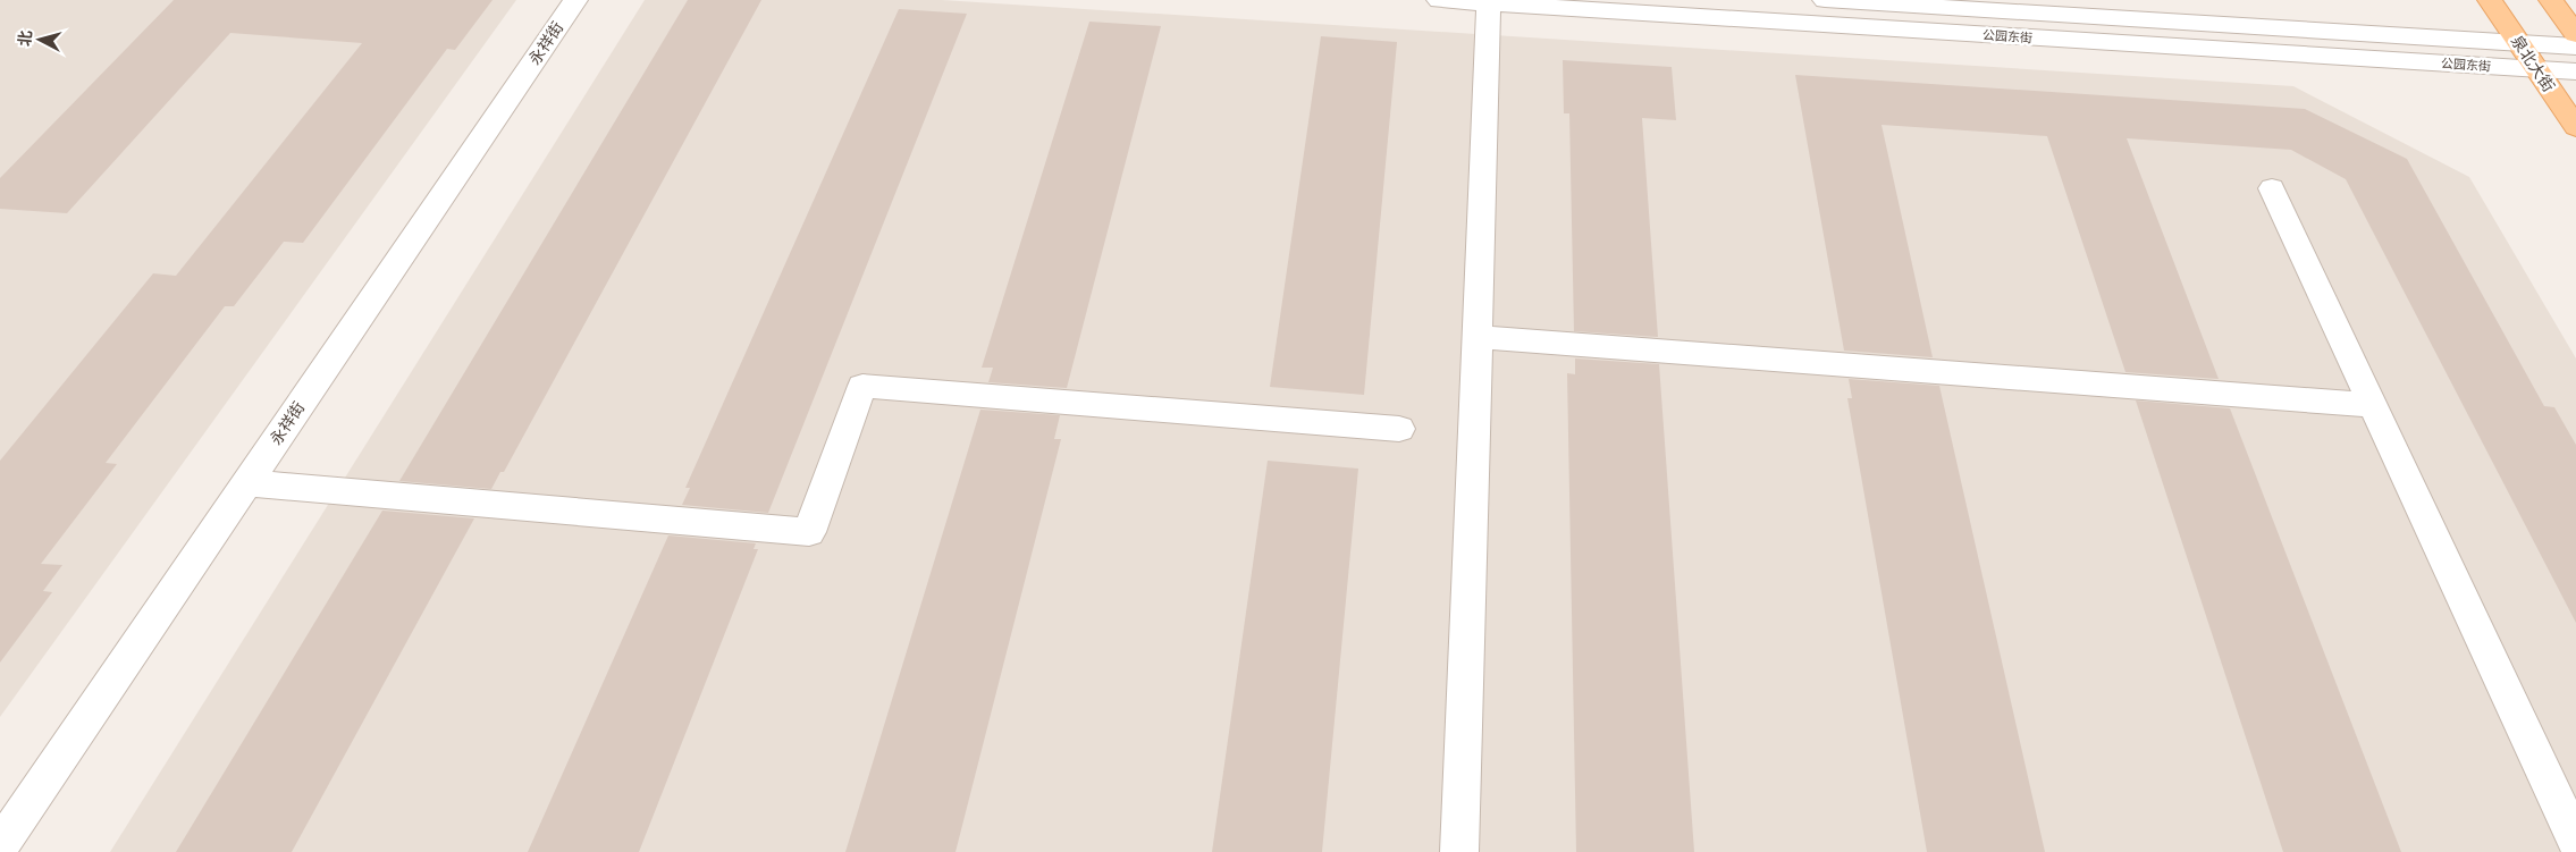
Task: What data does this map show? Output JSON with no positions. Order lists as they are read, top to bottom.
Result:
{
  "streets": {
    "main road": ["泉北大街"],
    "street": ["公园东街", "永祥街"]
  },
  "crossings": [
    ["公园东街", "泉北大街"]
  ],
  "north": "left"
}
